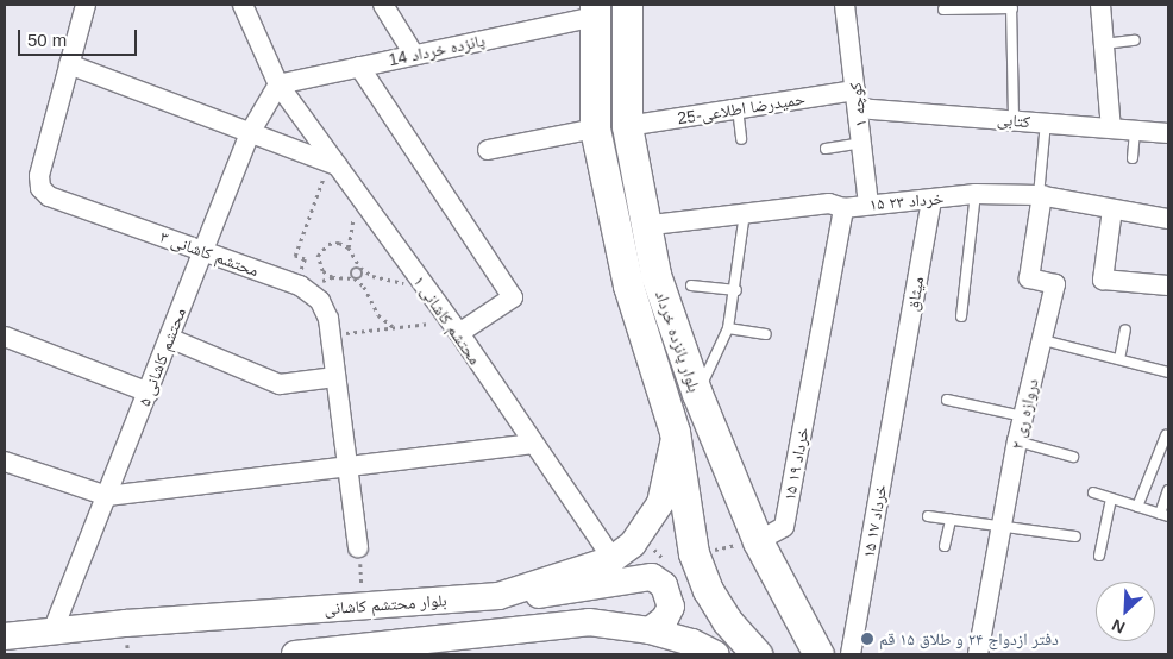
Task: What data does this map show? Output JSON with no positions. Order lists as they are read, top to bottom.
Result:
{
  "streets": {
    "main road": ["بلوار پانزده خرداد", "بلوار محتشم کاشانی"],
    "street": [
      "پانزده خرداد 14",
      "کوچه ۱",
      "حمیدرضا اطلاعی-25",
      "کتابی",
      "۱۵ خرداد ۲۳",
      "محتشم کاشانی ۳",
      "میثاق",
      "محتشم کاشانی ۱",
      "محتشم کاشانی ۵",
      "دروازه ری ۲",
      "۱۵ خرداد ۱۹",
      "۱۵ خرداد ۱۷"
    ]
  },
  "crossings": [
    ["پانزده خرداد 14", "محتشم کاشانی ۱"],
    ["پانزده خرداد 14", "بلوار پانزده خرداد"],
    ["پانزده خرداد 14", "محتشم کاشانی ۵"],
    ["کوچه ۱", "حمیدرضا اطلاعی-25"],
    ["کوچه ۱", "کتابی"],
    ["کوچه ۱", "۱۵ خرداد ۲۳"],
    ["حمیدرضا اطلاعی-25", "کتابی"],
    ["حمیدرضا اطلاعی-25", "بلوار پانزده خرداد"],
    ["۱۵ خرداد ۲۳", "میثاق"],
    ["۱۵ خرداد ۲۳", "بلوار پانزده خرداد"],
    ["۱۵ خرداد ۲۳", "دروازه ری ۲"],
    ["۱۵ خرداد ۲۳", "۱۵ خرداد ۱۹"],
    ["محتشم کاشانی ۳", "محتشم کاشانی ۵"],
    ["میثاق", "۱۵ خرداد ۱۷"],
    ["محتشم کاشانی ۱", "محتشم کاشانی ۵"],
    ["محتشم کاشانی ۱", "بلوار محتشم کاشانی"],
    ["بلوار پانزده خرداد", "۱۵ خرداد ۱۹"],
    ["بلوار پانزده خرداد", "بلوار محتشم کاشانی"],
    ["محتشم کاشانی ۵", "بلوار محتشم کاشانی"]
  ],
  "places": ["دفتر ازدواج ۲۴ و طلاق ۱۵ قم"],
  "scale_bar": "50 m",
  "north": "bottom left"
}
